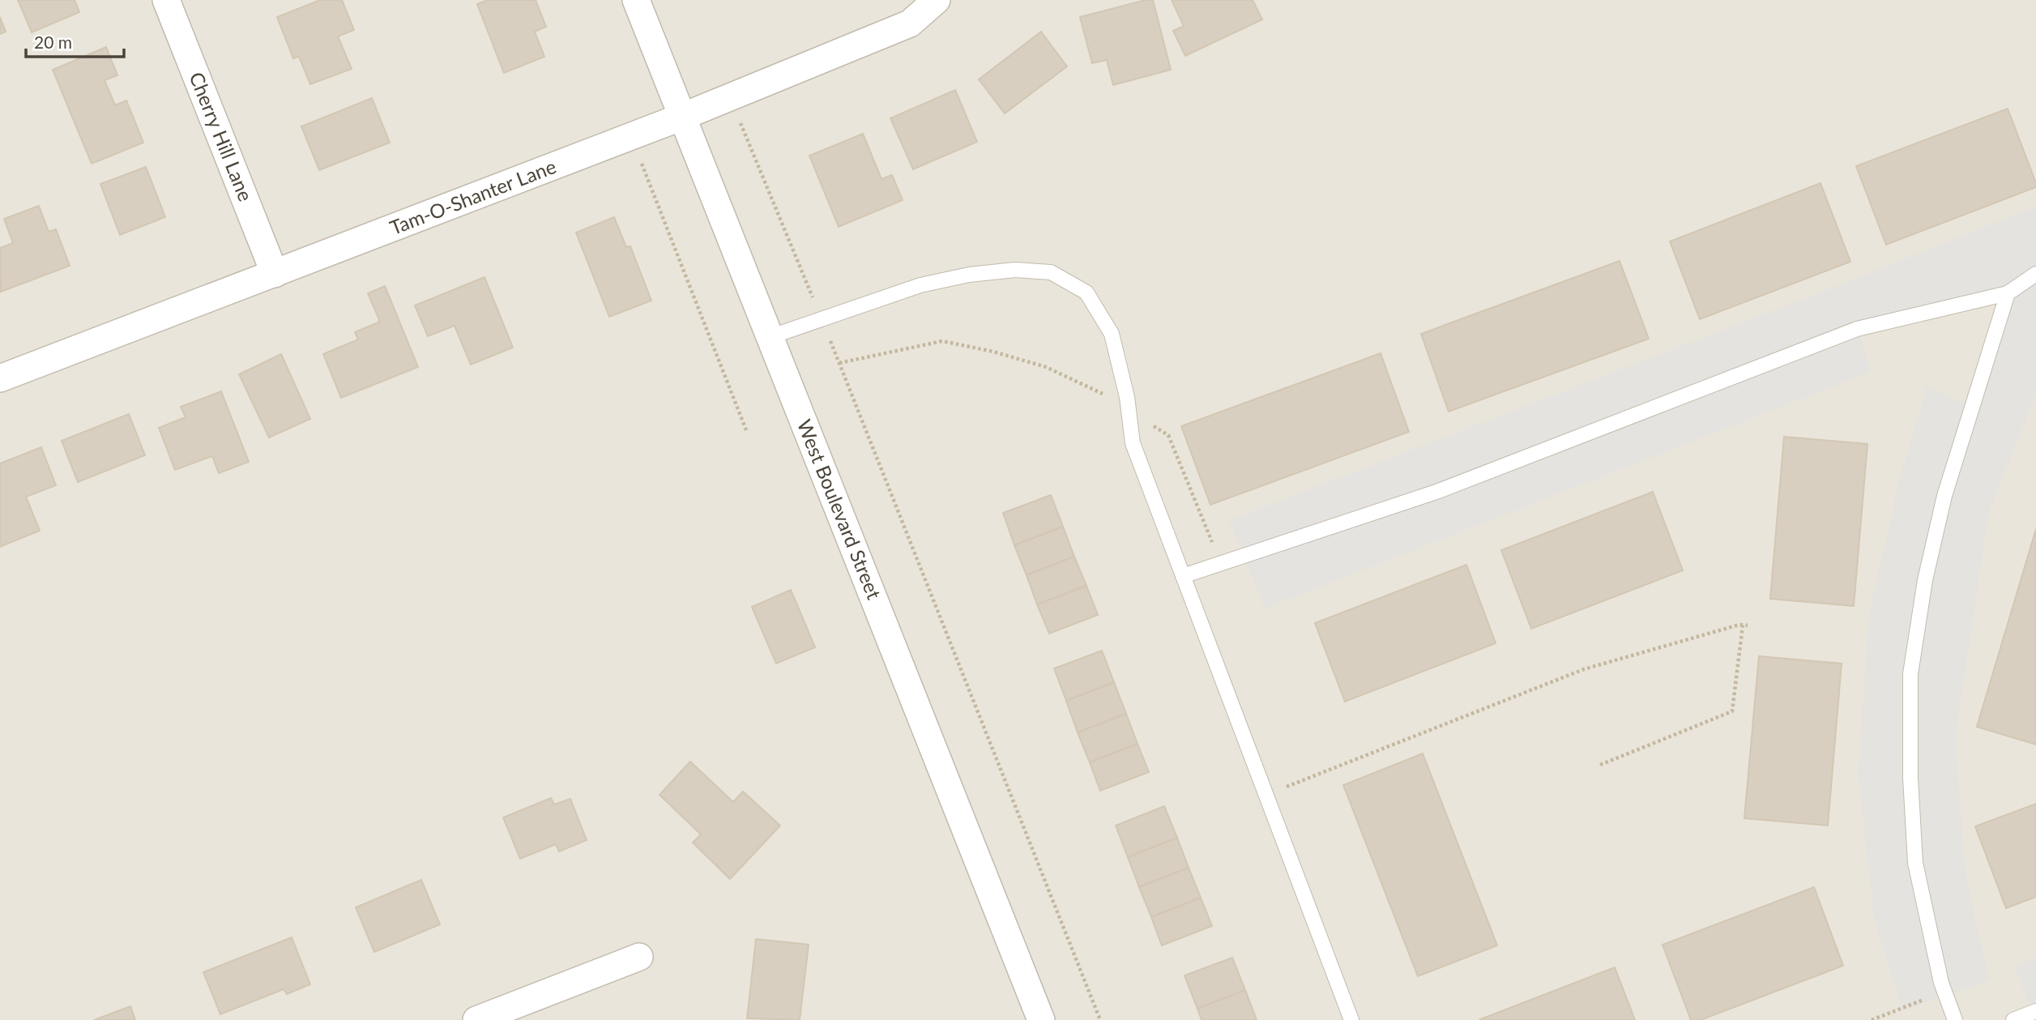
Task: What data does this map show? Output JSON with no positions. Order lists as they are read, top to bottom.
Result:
{
  "streets": {
    "street": ["Cherry Hill Lane", "Tam-O-Shanter Lane", "West Boulevard Street"]
  },
  "crossings": [
    ["Cherry Hill Lane", "Tam-O-Shanter Lane"],
    ["Tam-O-Shanter Lane", "West Boulevard Street"]
  ],
  "scale_bar": "20 m"
}
